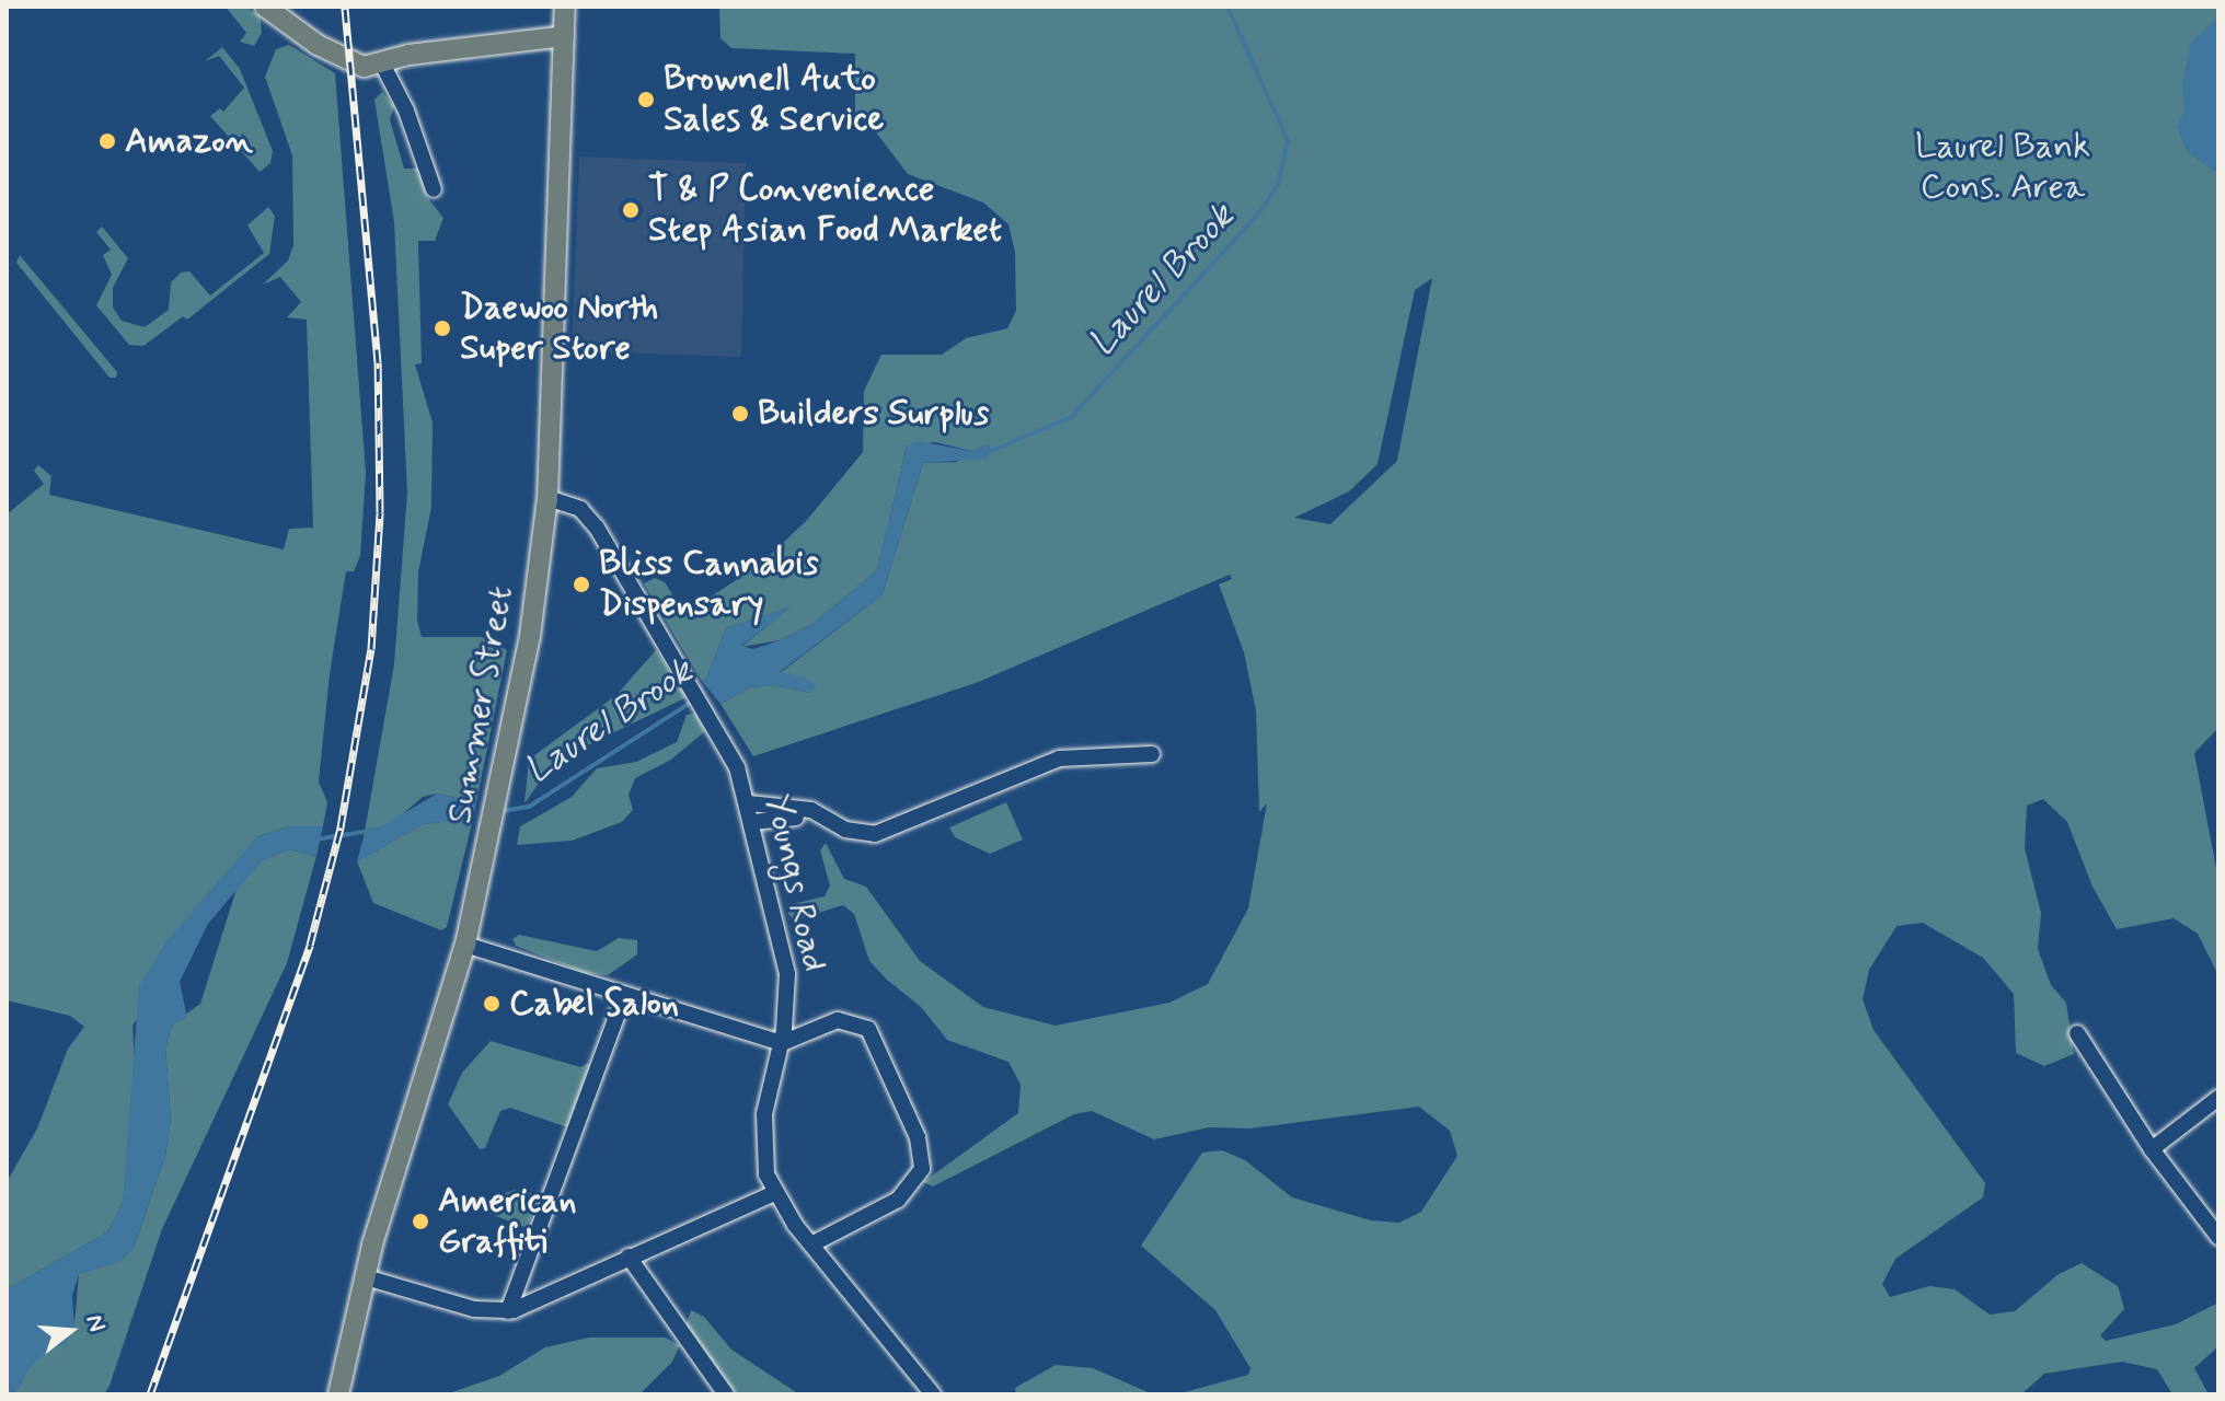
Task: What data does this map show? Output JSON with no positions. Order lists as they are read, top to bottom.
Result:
{
  "streets": {
    "main road": ["Summer Street"],
    "street": ["Youngs Road"]
  },
  "crossings": [
    ["Summer Street", "Youngs Road"]
  ],
  "water": ["Laurel Brook"],
  "parks": ["Laurel Bank Cons. Area"],
  "places": [
    "Brownell Auto Sales & Service",
    "Amazon",
    "T & P Convenience Step Asian Food Market",
    "Daewoo North Super Store",
    "Builders Surplus",
    "Bliss Cannabis Dispensary",
    "Cabel Salon",
    "American Graffiti"
  ],
  "north": "right"
}
